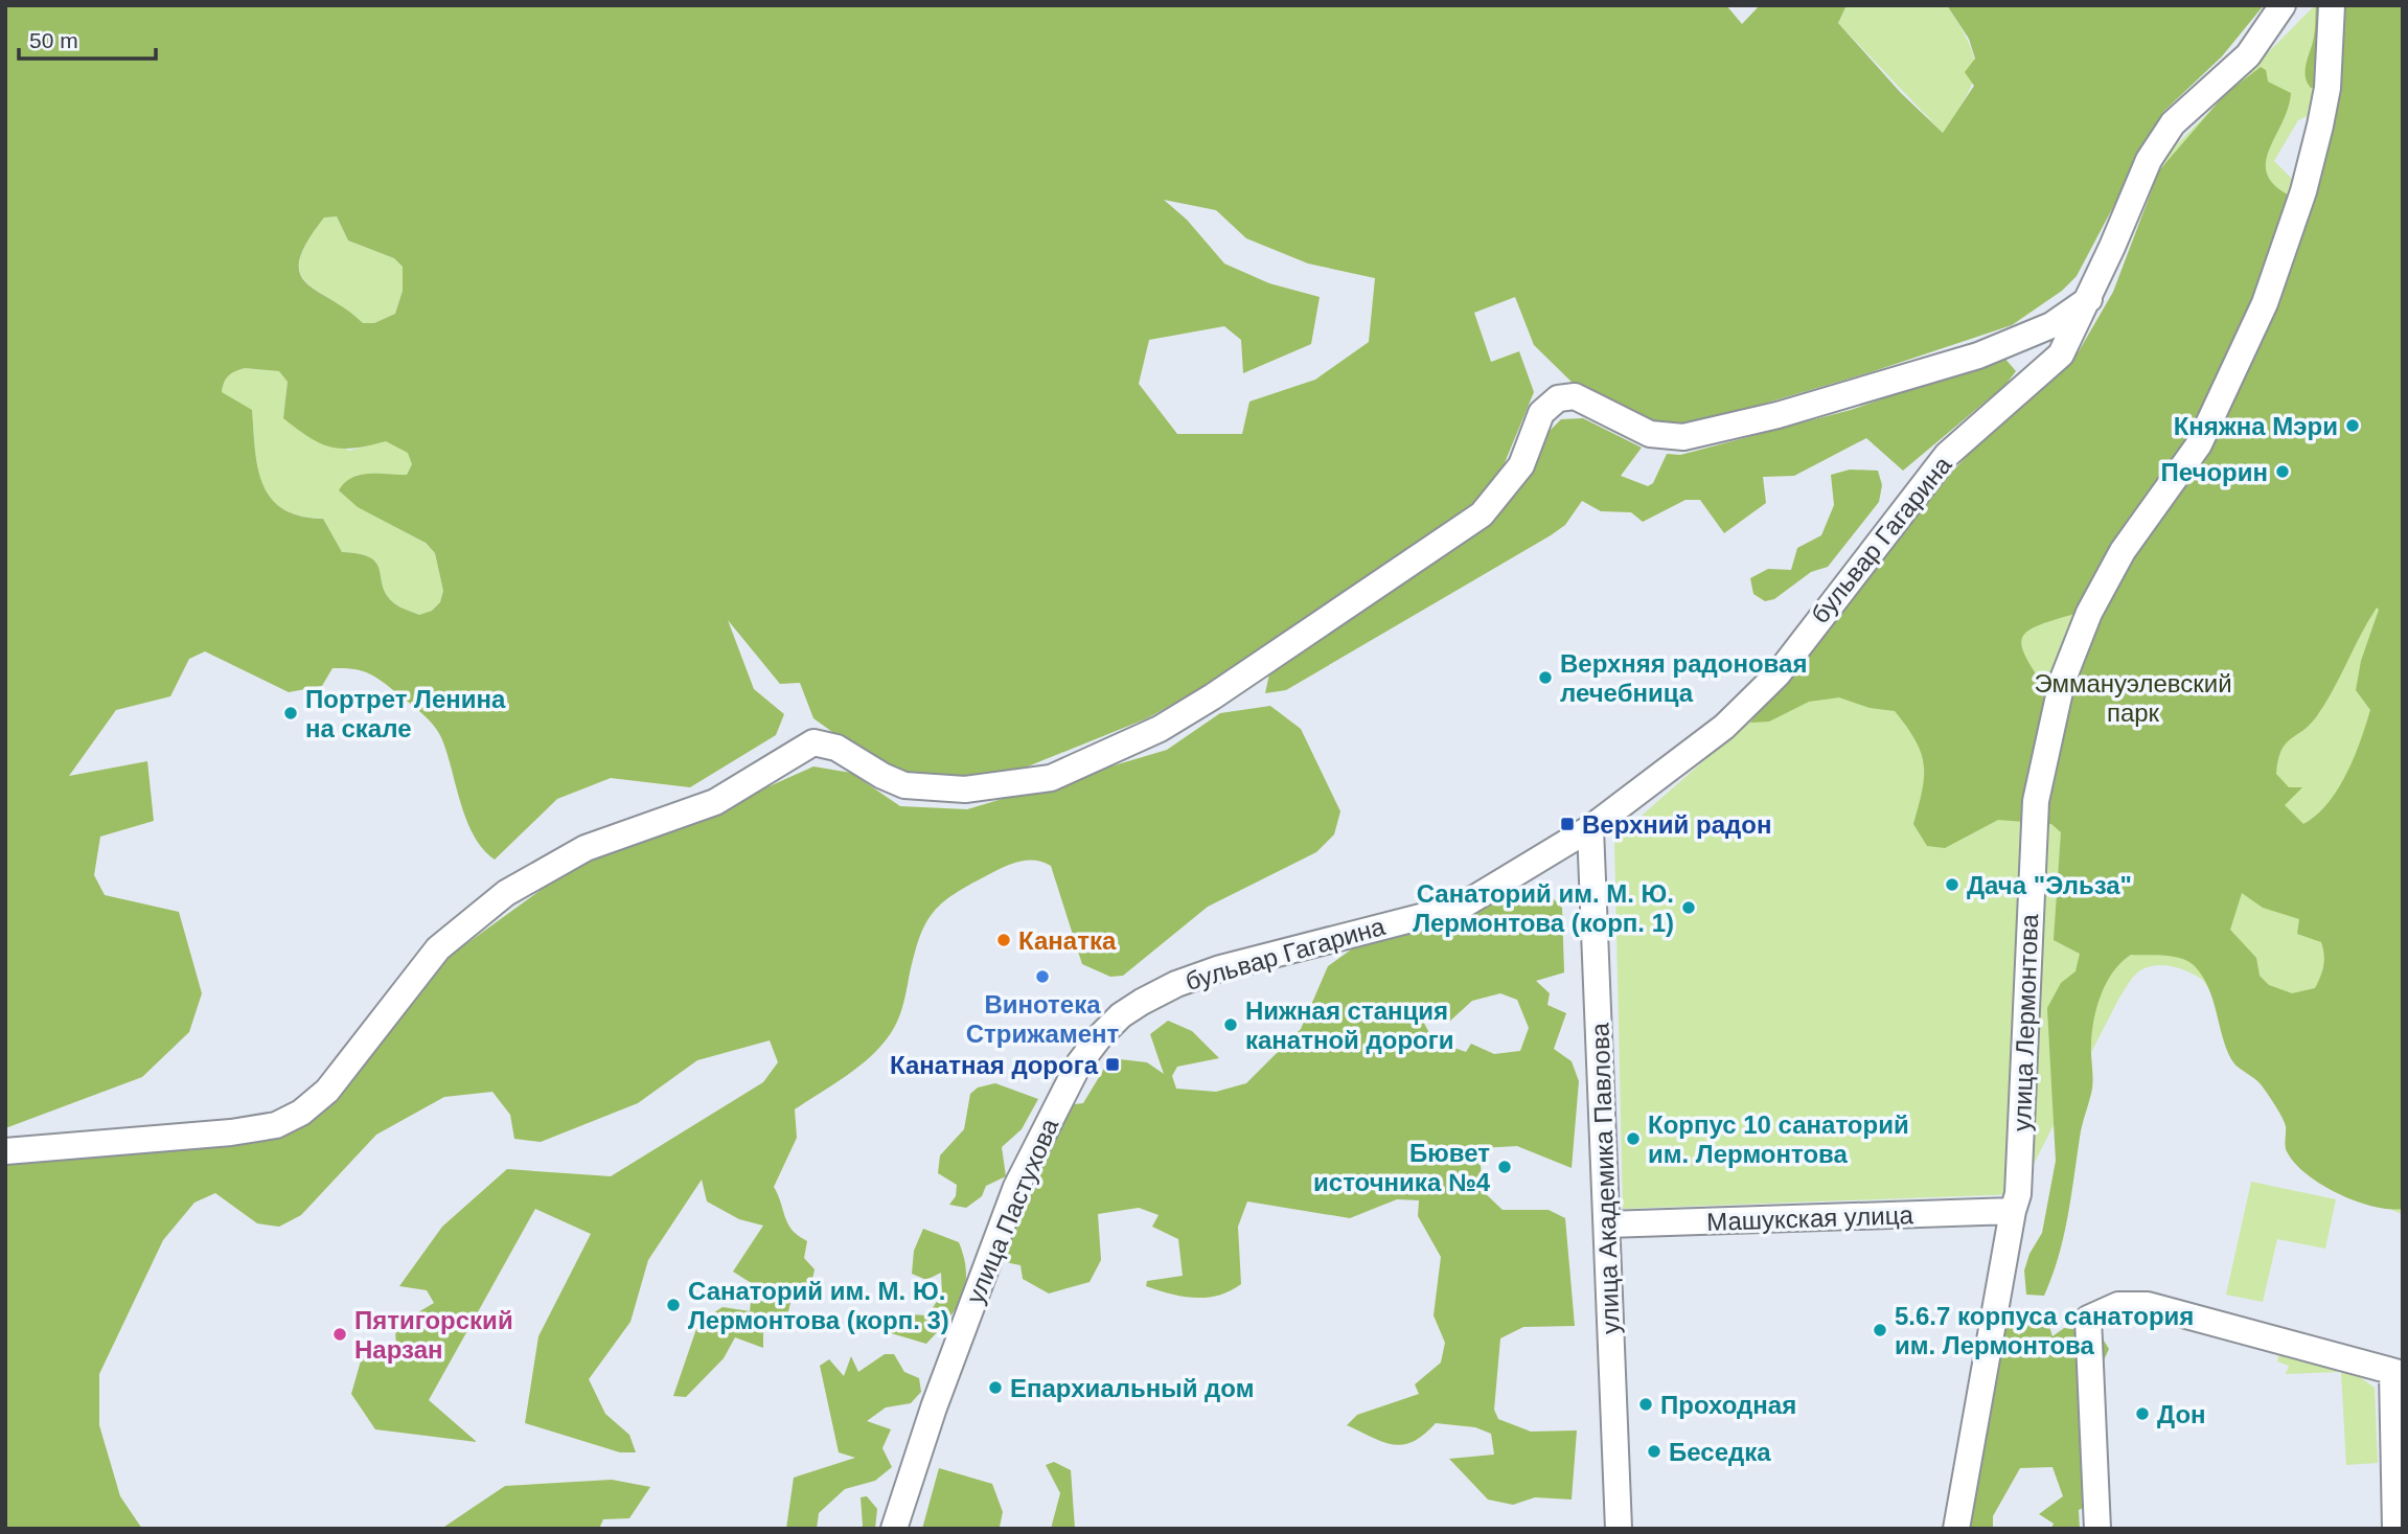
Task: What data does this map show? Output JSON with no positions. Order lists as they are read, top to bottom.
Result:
{
  "streets": {
    "street": [
      "бульвар Гагарина",
      "улица Лермонтова",
      "улица Академика Павлова",
      "улица Пастухова",
      "Машукская улица"
    ]
  },
  "crossings": [
    ["бульвар Гагарина", "улица Академика Павлова"],
    ["бульвар Гагарина", "улица Пастухова"],
    ["улица Лермонтова", "Машукская улица"],
    ["улица Академика Павлова", "Машукская улица"]
  ],
  "parks": ["Эммануэлевский парк"],
  "places": {
    "other": [
      "Княжна Мэри",
      "Печорин",
      "Верхняя радоновая лечебница",
      "Портрет Ленина на скале",
      "Дача \"Эльза\"",
      "Санаторий им. М. Ю. Лермонтова (корп. 1)",
      "Канатка",
      "Винотека Стрижамент",
      "Нижная станция канатной дороги",
      "Корпус 10 санаторий им. Лермонтова",
      "Бювет источника №4",
      "Санаторий им. М. Ю. Лермонтова (корп. 3)",
      "5.6.7 корпуса санатория им. Лермонтова",
      "Пятигорский Нарзан",
      "Епархиальный дом",
      "Проходная",
      "Дон",
      "Беседка"
    ],
    "transit": ["Верхний радон", "Канатная дорога"]
  },
  "scale_bar": "50 m"
}
